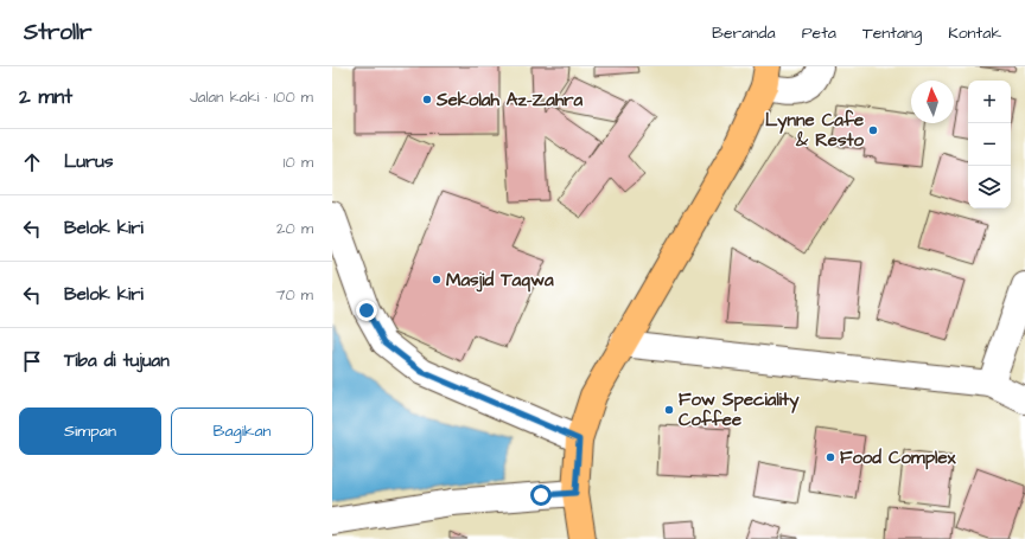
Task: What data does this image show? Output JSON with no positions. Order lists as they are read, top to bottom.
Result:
{
  "places": [
    "Sekolah Az-Zahra",
    "Lynne Cafe & Resto",
    "Masjid Taqwa",
    "Fow Speciality Coffee",
    "Food Complex"
  ],
  "north": "top",
  "page": {
    "header": "Strollr",
    "nav": [
      "Beranda",
      "Peta",
      "Tentang",
      "Kontak"
    ],
    "heading": ["2 mnt", "Jalan kaki · 100 m"],
    "map_buttons": ["+", "−"],
    "list": [
      ["Lurus", "10 m"],
      ["Belok kiri", "20 m"],
      ["Belok kiri", "70 m"],
      "Tiba di tujuan"
    ],
    "buttons": ["Simpan", "Bagikan"]
  }
}
